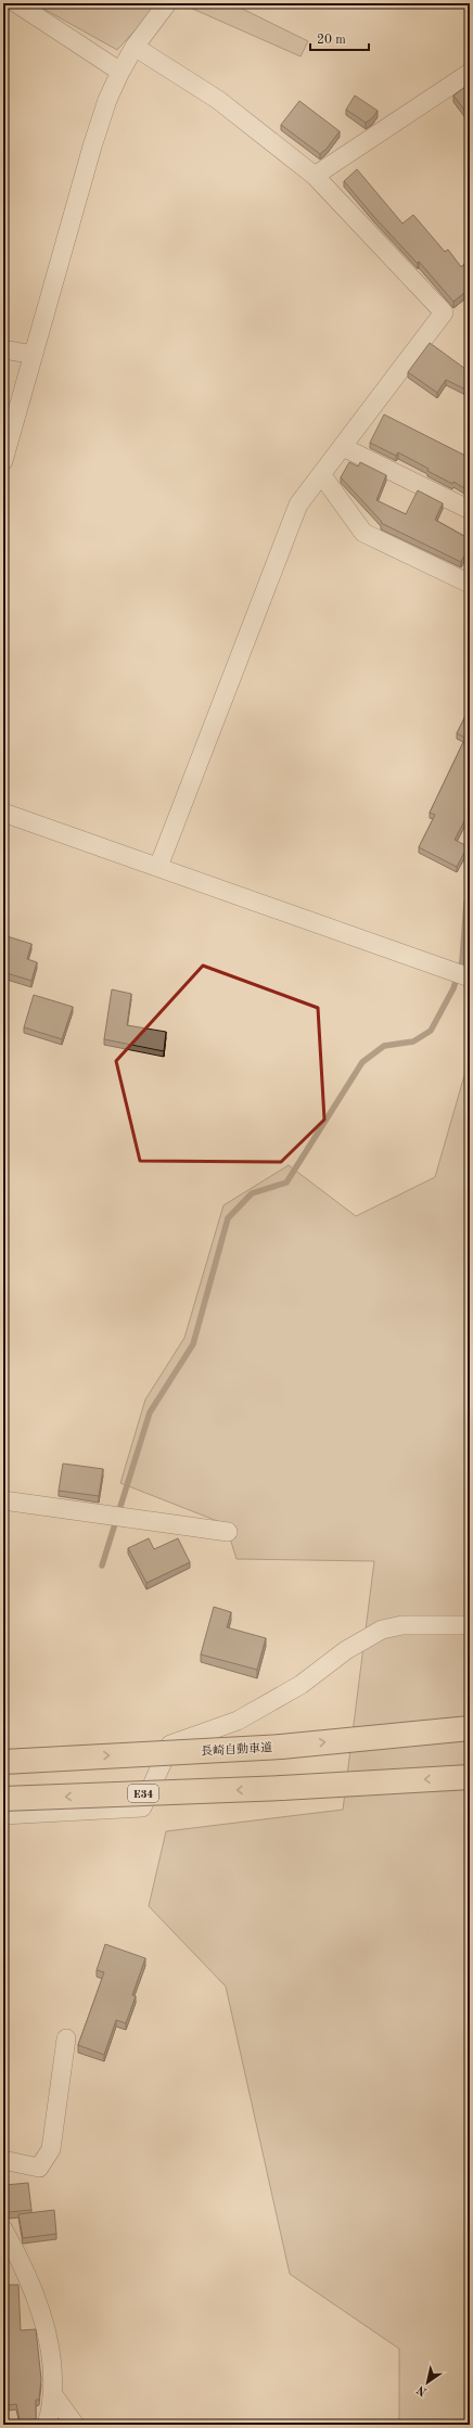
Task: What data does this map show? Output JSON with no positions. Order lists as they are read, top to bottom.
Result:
{
  "streets": {
    "highway": ["長崎自動車道", "E34"]
  },
  "scale_bar": "20 m",
  "north": "bottom left"
}
